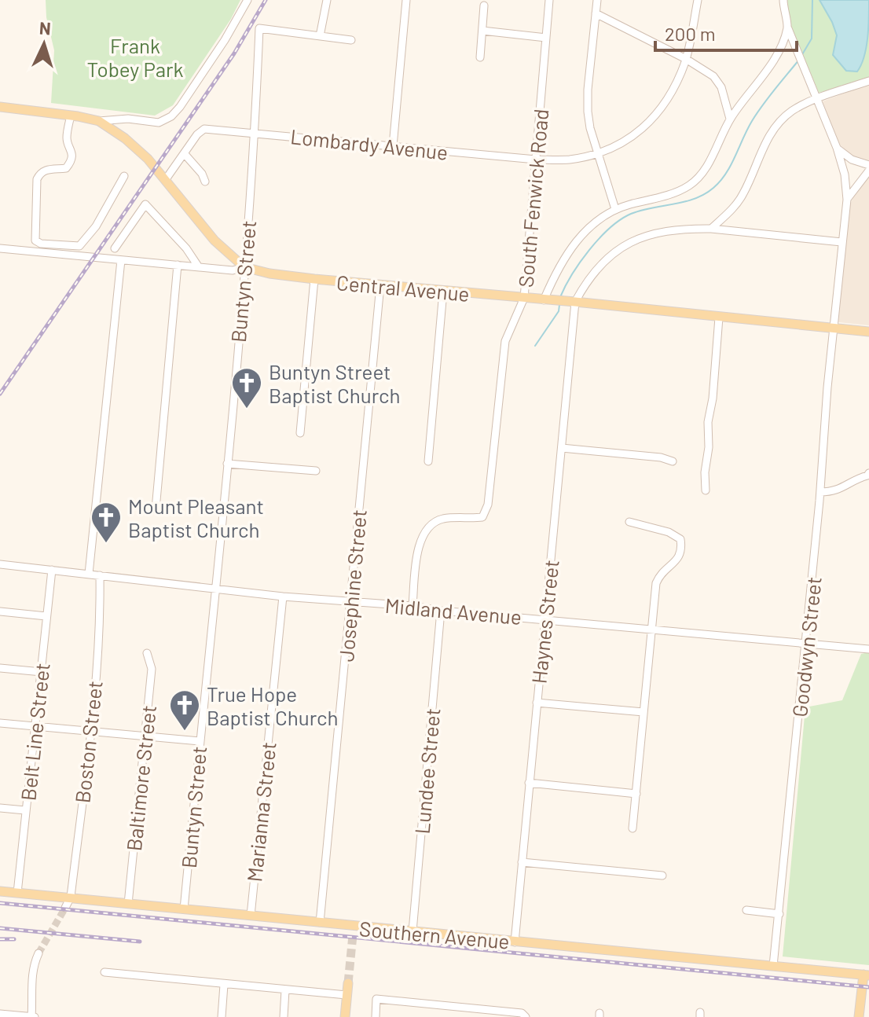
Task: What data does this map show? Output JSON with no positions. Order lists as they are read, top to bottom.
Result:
{
  "streets": {
    "main road": ["Central Avenue", "Southern Avenue"],
    "street": [
      "Lombardy Avenue",
      "South Fenwick Road",
      "Buntyn Street",
      "Josephine Street",
      "Midland Avenue",
      "Haynes Street",
      "Goodwyn Street",
      "Belt Line Street",
      "Boston Street",
      "Lundee Street",
      "Baltimore Street",
      "Marianna Street"
    ]
  },
  "crossings": [
    ["Lombardy Avenue", "South Fenwick Road"],
    ["Lombardy Avenue", "Buntyn Street"],
    ["South Fenwick Road", "Central Avenue"],
    ["South Fenwick Road", "Midland Avenue"],
    ["Buntyn Street", "Central Avenue"],
    ["Buntyn Street", "Midland Avenue"],
    ["Buntyn Street", "Southern Avenue"],
    ["Central Avenue", "Josephine Street"],
    ["Central Avenue", "Haynes Street"],
    ["Central Avenue", "Goodwyn Street"],
    ["Josephine Street", "Midland Avenue"],
    ["Josephine Street", "Southern Avenue"],
    ["Midland Avenue", "Haynes Street"],
    ["Midland Avenue", "Goodwyn Street"],
    ["Midland Avenue", "Belt Line Street"],
    ["Midland Avenue", "Boston Street"],
    ["Midland Avenue", "Lundee Street"],
    ["Midland Avenue", "Marianna Street"],
    ["Haynes Street", "Southern Avenue"],
    ["Goodwyn Street", "Southern Avenue"],
    ["Belt Line Street", "Southern Avenue"],
    ["Boston Street", "Southern Avenue"],
    ["Lundee Street", "Southern Avenue"],
    ["Baltimore Street", "Southern Avenue"],
    ["Marianna Street", "Southern Avenue"]
  ],
  "parks": ["Frank Tobey Park"],
  "places": {
    "church": ["Buntyn Street Baptist Church", "Mount Pleasant Baptist Church", "True Hope Baptist Church"]
  },
  "scale_bar": "200 m",
  "north": "top"
}
